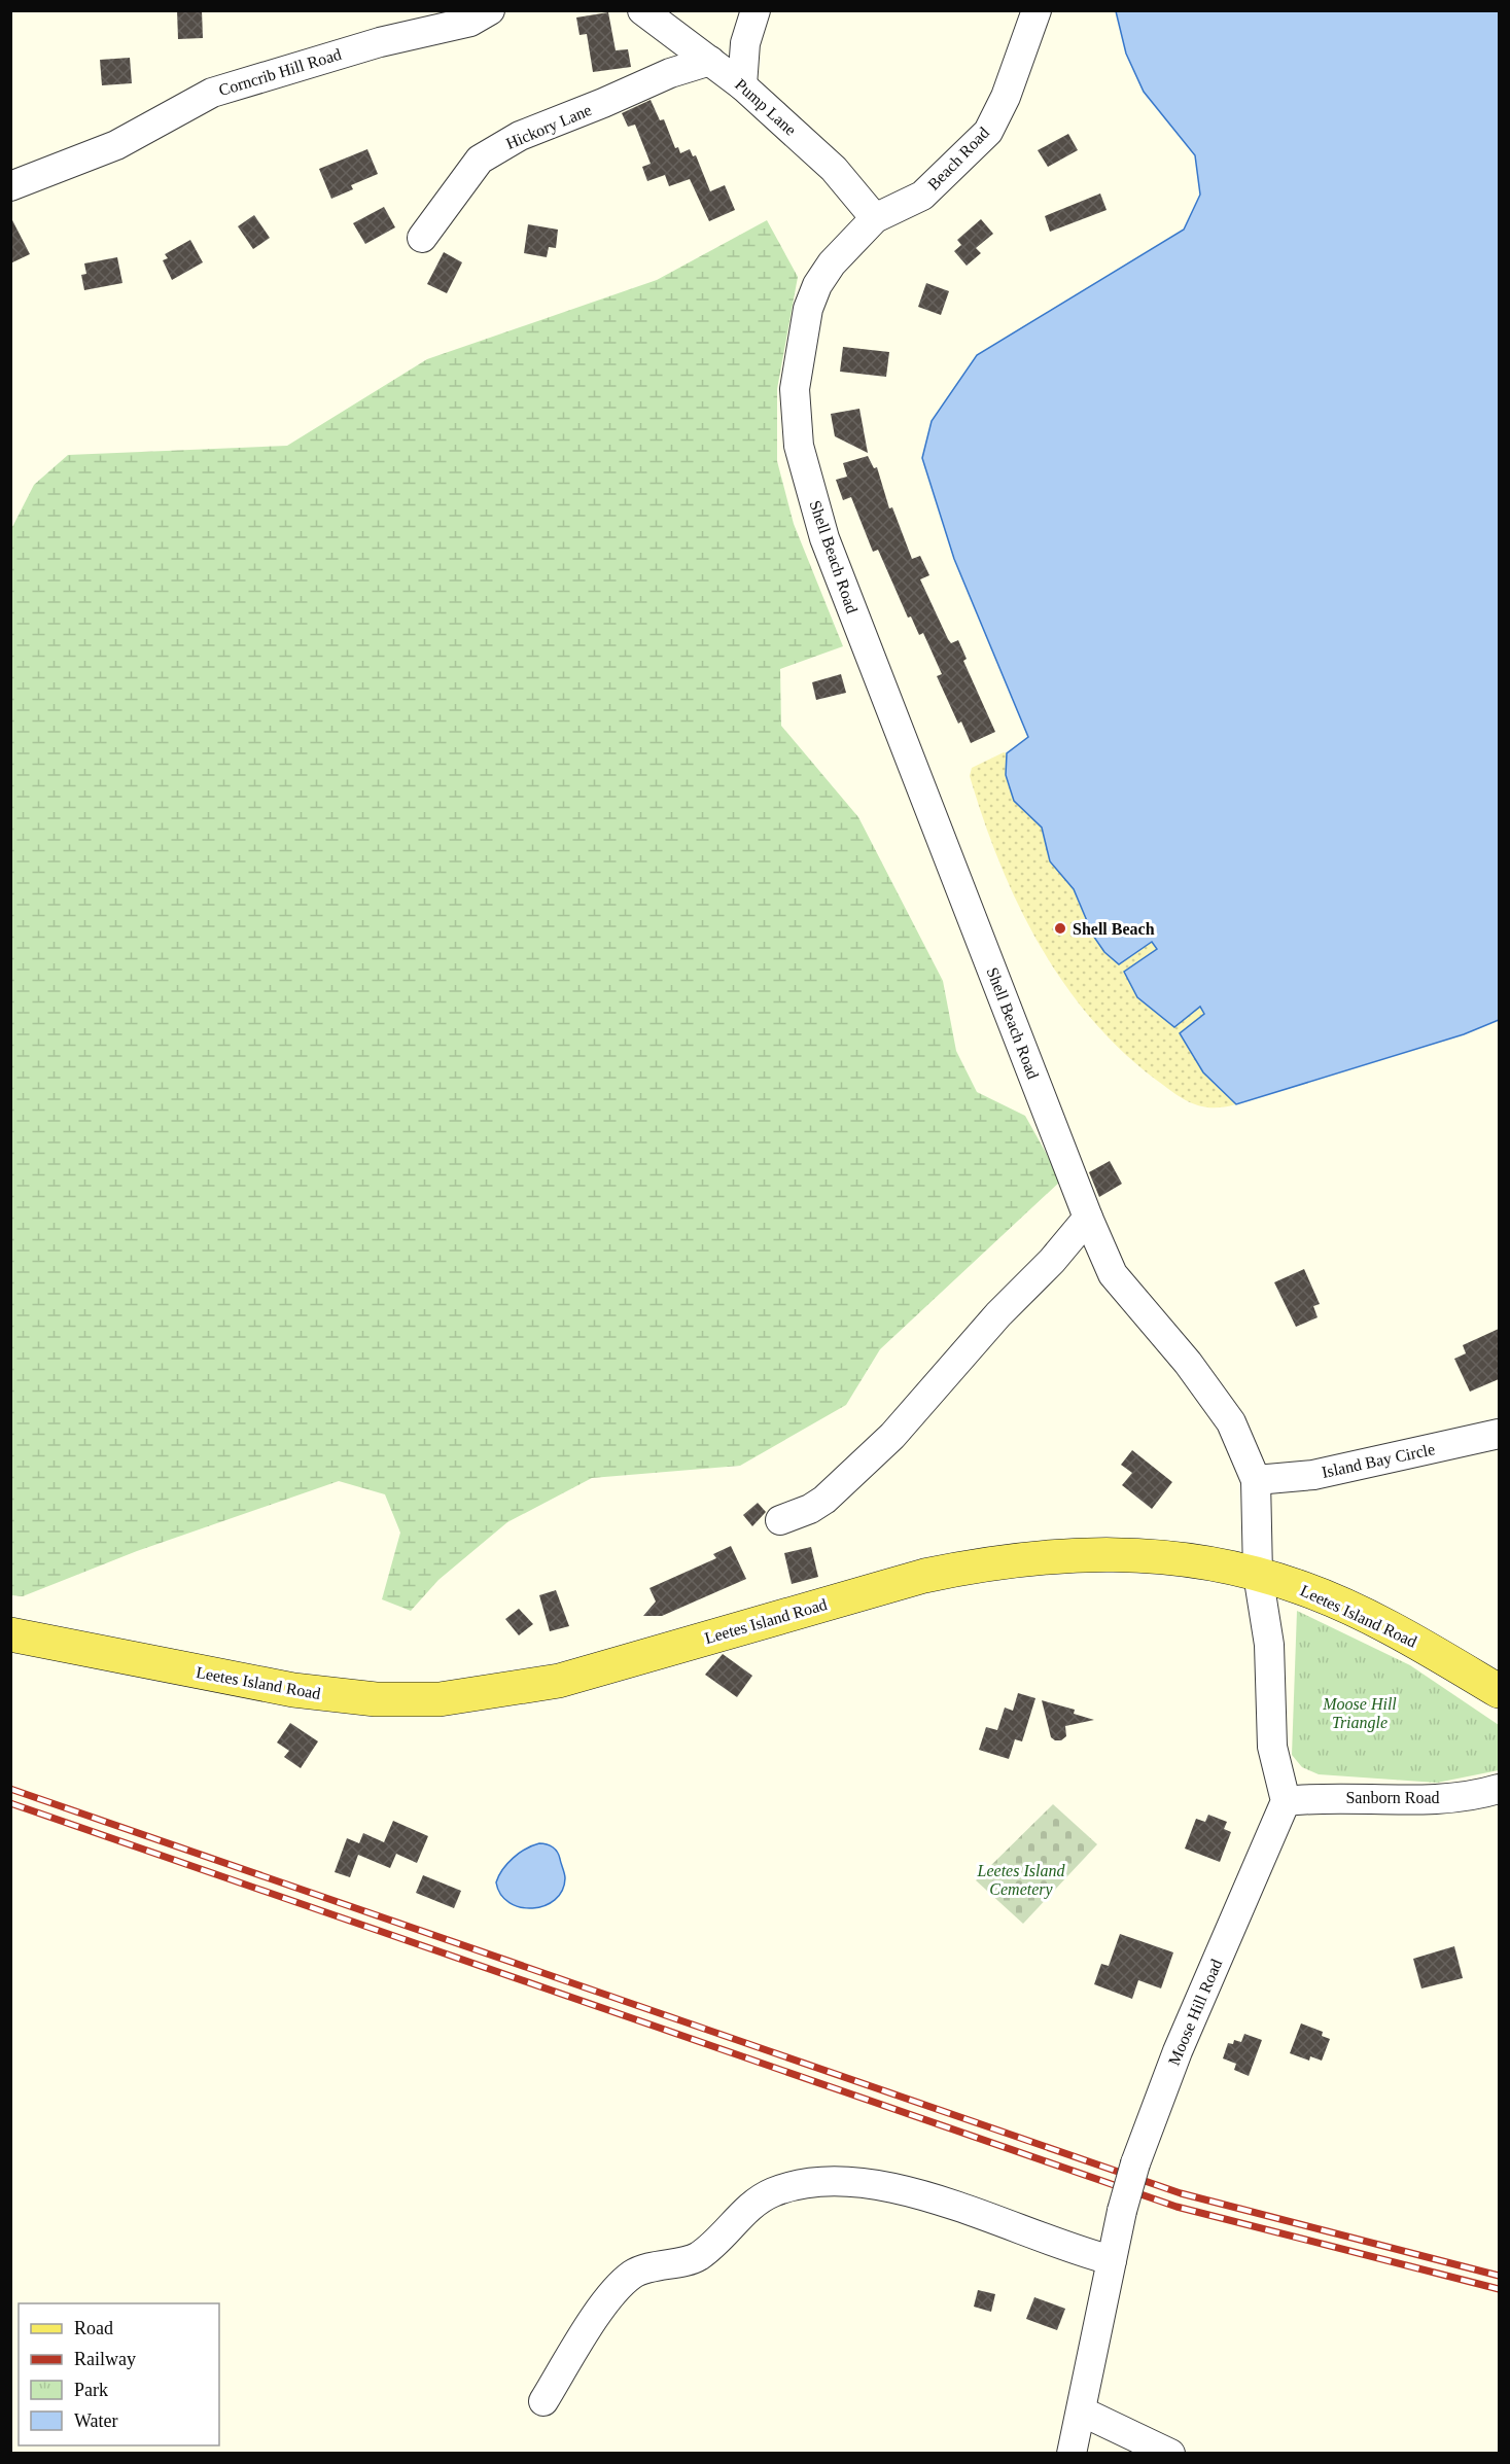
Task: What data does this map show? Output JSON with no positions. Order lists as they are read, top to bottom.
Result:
{
  "streets": {
    "main road": ["Leetes Island Road"],
    "street": [
      "Corncrib Hill Road",
      "Pump Lane",
      "Hickory Lane",
      "Beach Road",
      "Shell Beach Road",
      "Island Bay Circle",
      "Sanborn Road",
      "Moose Hill Road"
    ]
  },
  "crossings": [
    ["Pump Lane", "Hickory Lane"],
    ["Pump Lane", "Beach Road"],
    ["Beach Road", "Shell Beach Road"],
    ["Shell Beach Road", "Island Bay Circle"],
    ["Shell Beach Road", "Leetes Island Road"],
    ["Sanborn Road", "Moose Hill Road"]
  ],
  "parks": ["Moose Hill Triangle", "Leetes Island Cemetery"],
  "places": ["Shell Beach"],
  "legend": [
    "Road",
    "Railway",
    "Park",
    "Water"
  ]
}
